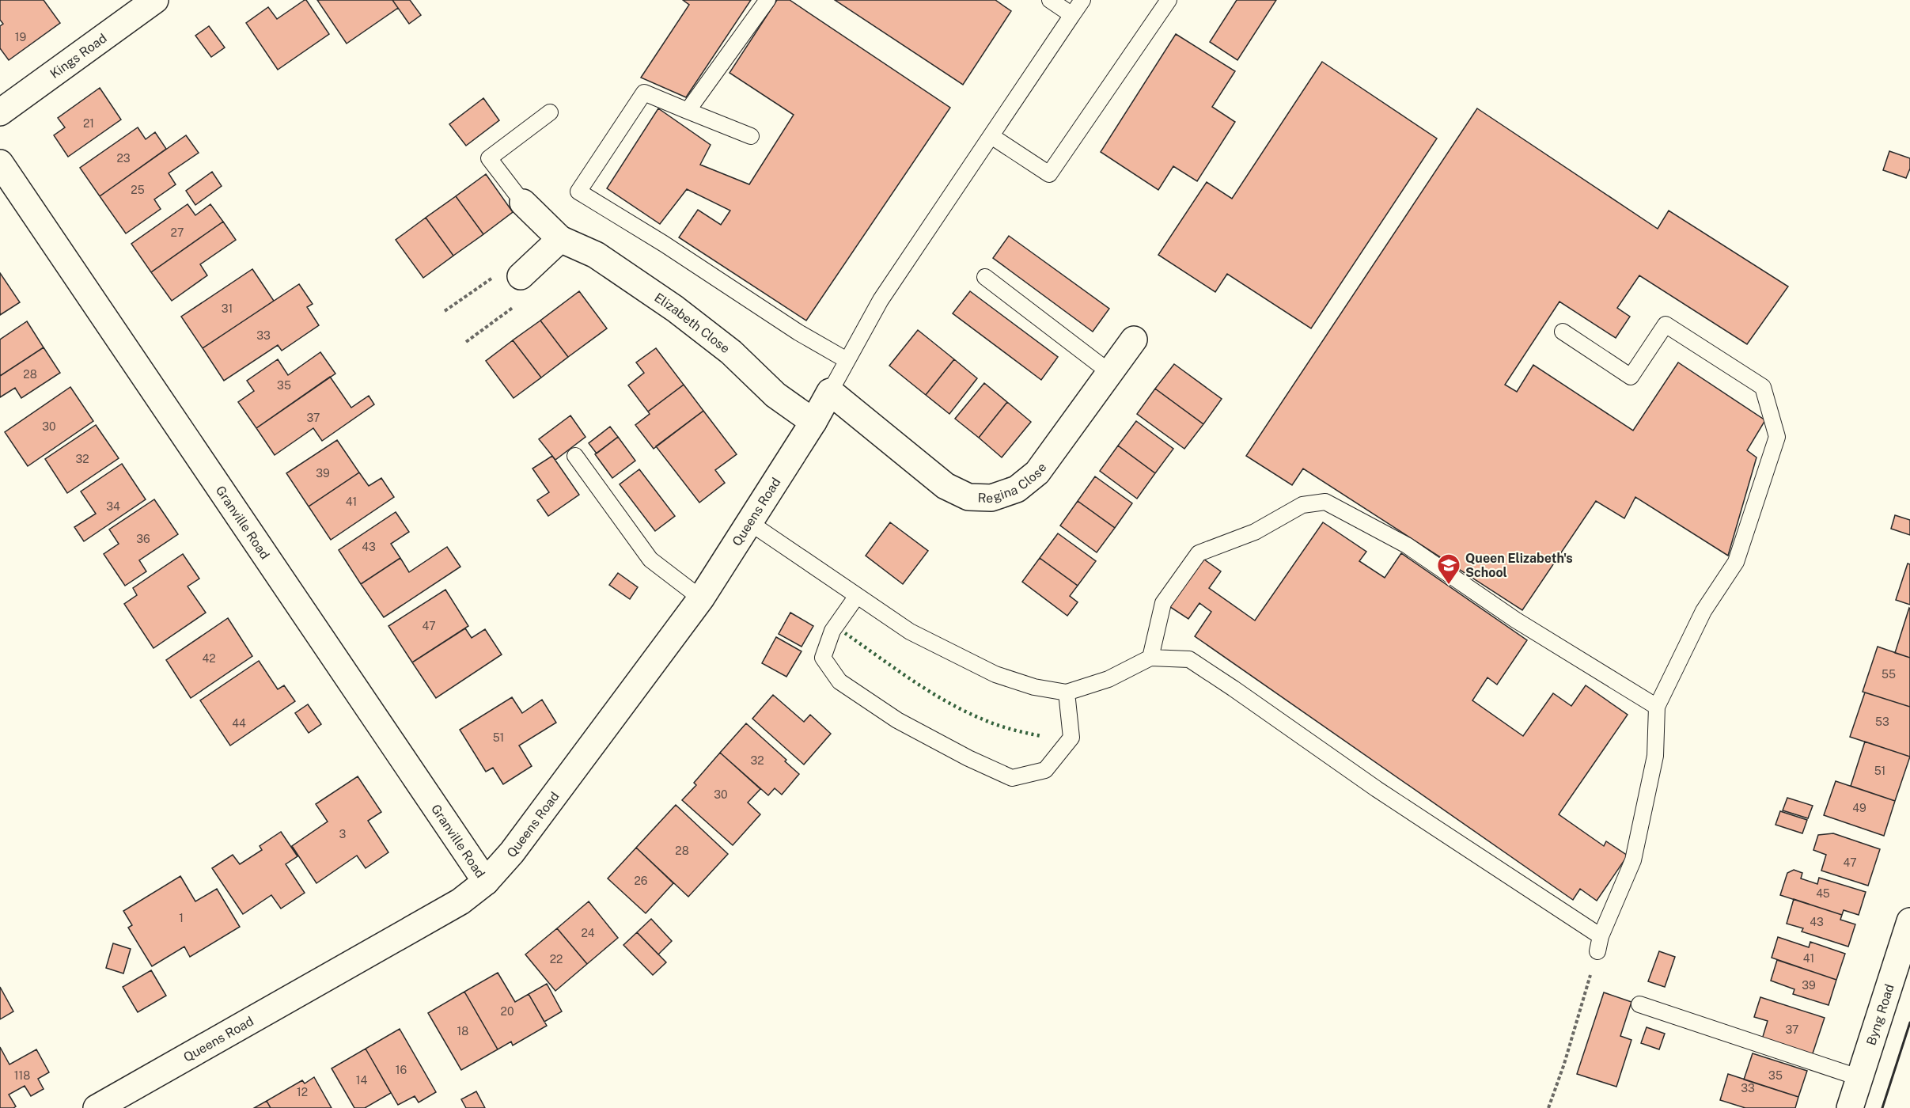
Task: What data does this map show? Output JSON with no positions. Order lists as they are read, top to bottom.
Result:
{
  "streets": {
    "street": [
      "Kings Road",
      "Elizabeth Close",
      "Regina Close",
      "Queens Road",
      "Granville Road",
      "Byng Road"
    ]
  },
  "crossings": [
    ["Elizabeth Close", "Queens Road"],
    ["Regina Close", "Queens Road"],
    ["Queens Road", "Granville Road"]
  ],
  "places": {
    "school or university": ["Queen Elizabeth's School"]
  },
  "house_numbers": [
    "19",
    "21",
    "23",
    "25",
    "27",
    "31",
    "33",
    "28",
    "35",
    "37",
    "30",
    "32",
    "39",
    "41",
    "34",
    "36",
    "43",
    "47",
    "42",
    "55",
    "53",
    "44",
    "51",
    "32",
    "51",
    "30",
    "49",
    "3",
    "28",
    "47",
    "26",
    "45",
    "1",
    "43",
    "24",
    "41",
    "22",
    "39",
    "20",
    "37",
    "18",
    "16",
    "118",
    "35",
    "14",
    "33",
    "12"
  ]
}
